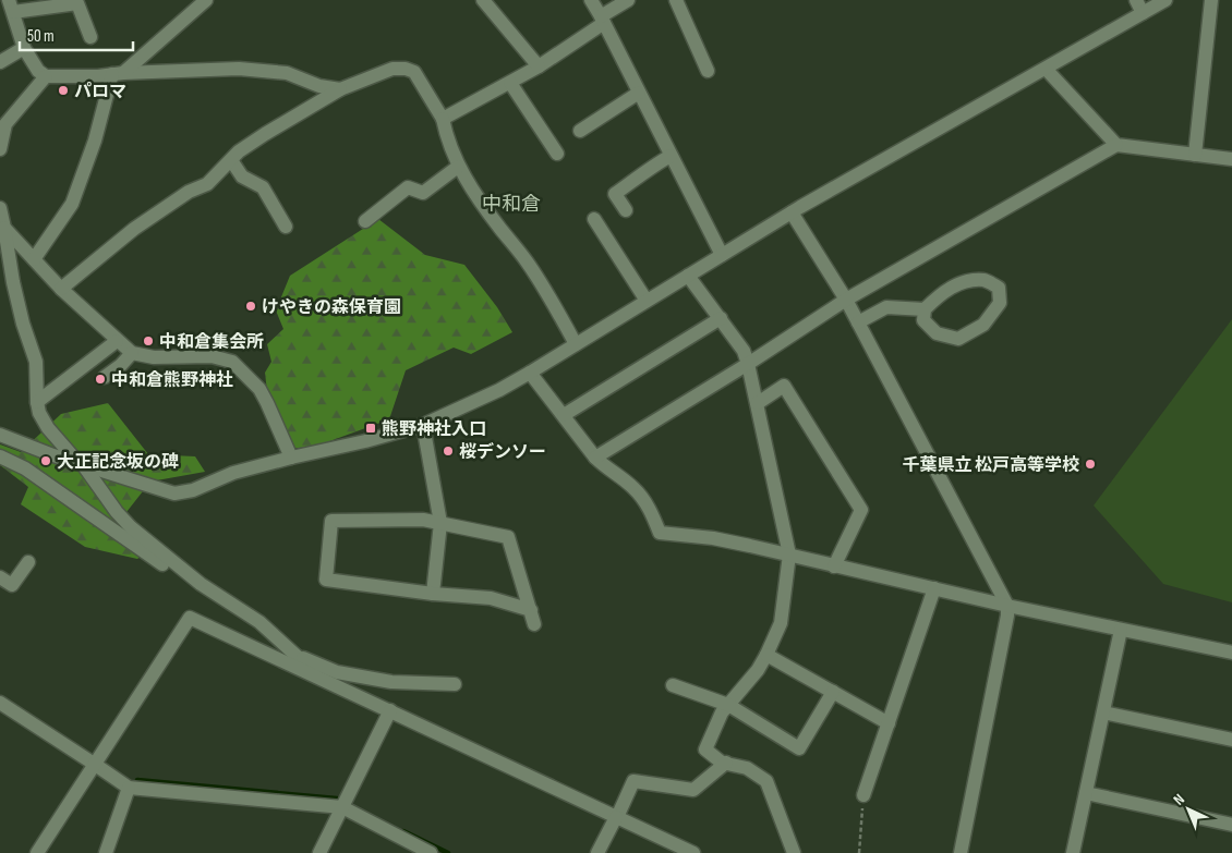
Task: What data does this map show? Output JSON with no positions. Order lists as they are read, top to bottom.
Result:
{
  "districts": ["中和倉"],
  "places": {
    "other": [
      "パロマ",
      "けやきの森保育園",
      "中和倉集会所",
      "中和倉熊野神社",
      "桜デンソー",
      "大正記念坂の碑",
      "千葉県立 松戸高等学校"
    ],
    "transit": ["熊野神社入口"]
  },
  "scale_bar": "50 m",
  "north": "top left"
}
